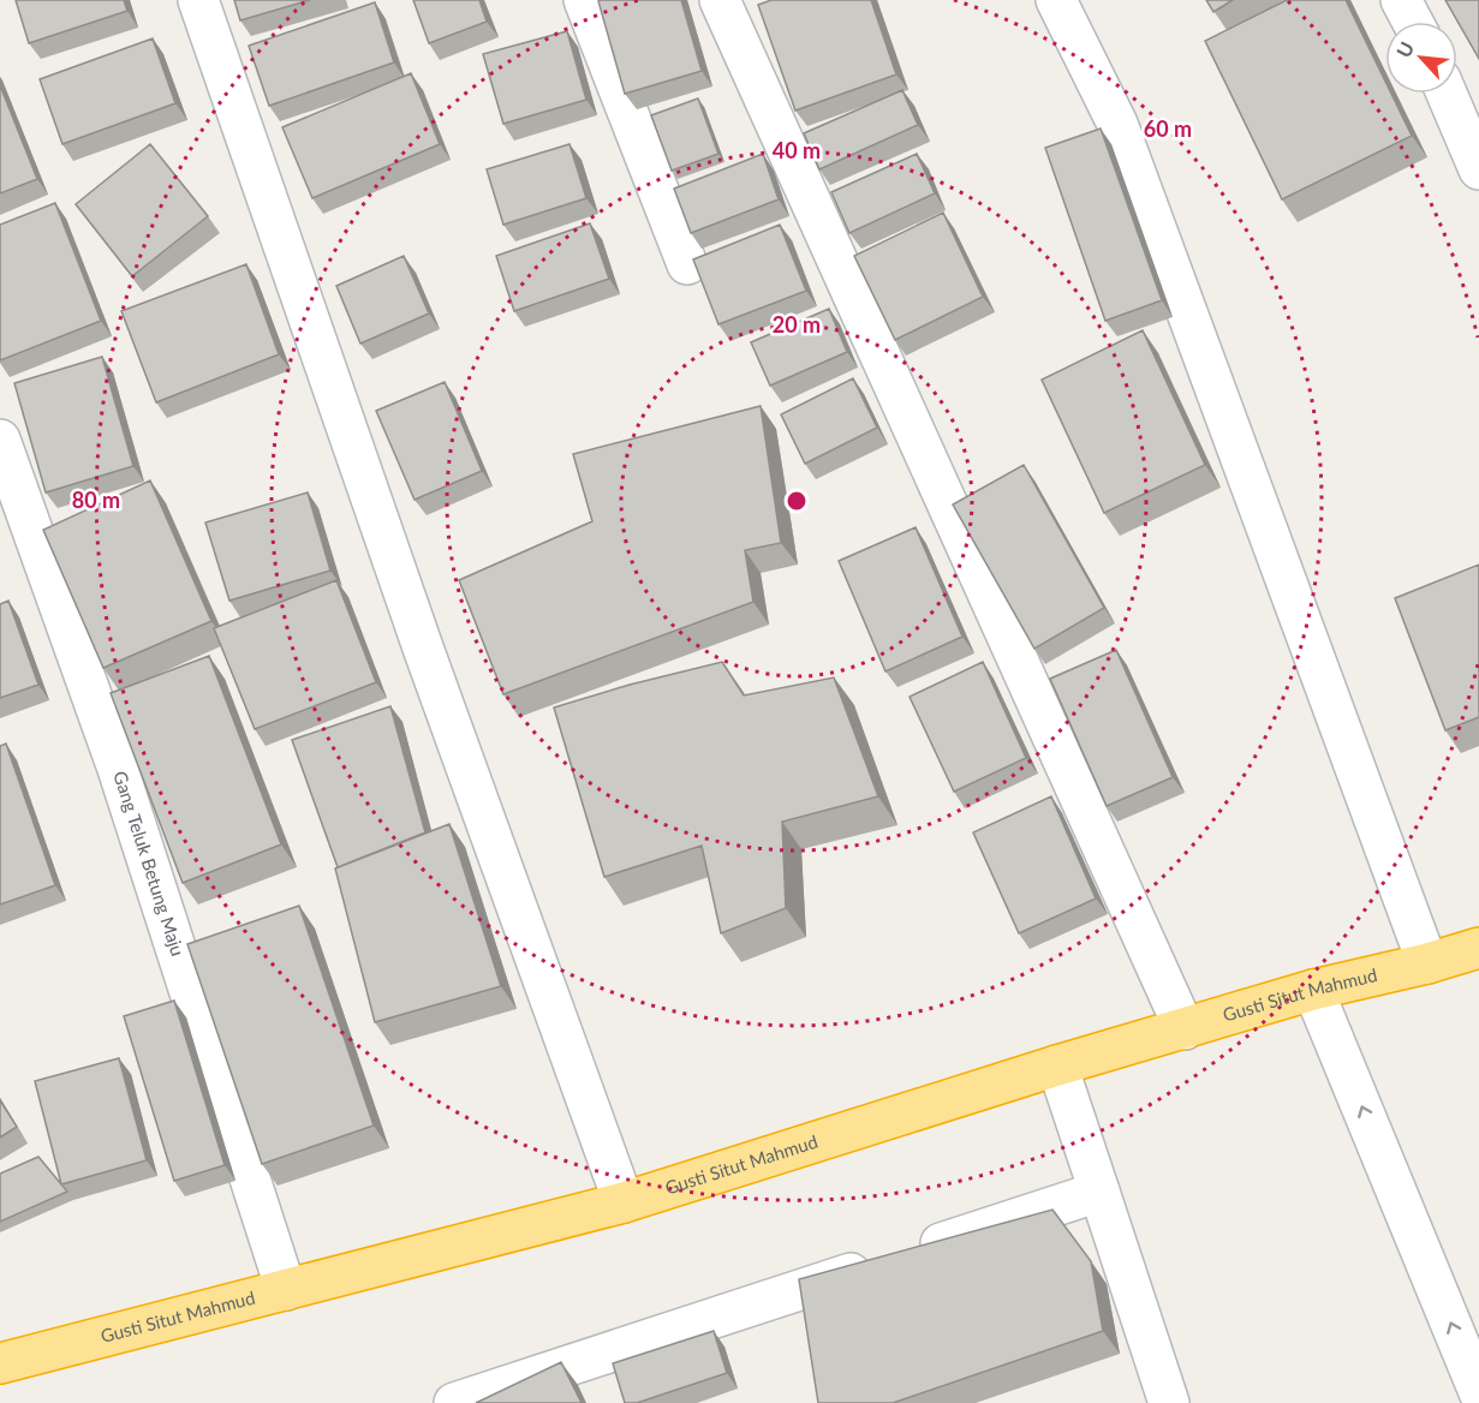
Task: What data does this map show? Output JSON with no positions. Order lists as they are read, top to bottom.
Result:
{
  "streets": {
    "highway": ["Gusti Situt Mahmud"],
    "street": ["Gang Teluk Betung Maju"]
  },
  "crossings": [
    ["Gang Teluk Betung Maju", "Gusti Situt Mahmud"]
  ],
  "north": "top left",
  "rings": [
    "60 m",
    "40 m",
    "20 m",
    "80 m"
  ]
}
